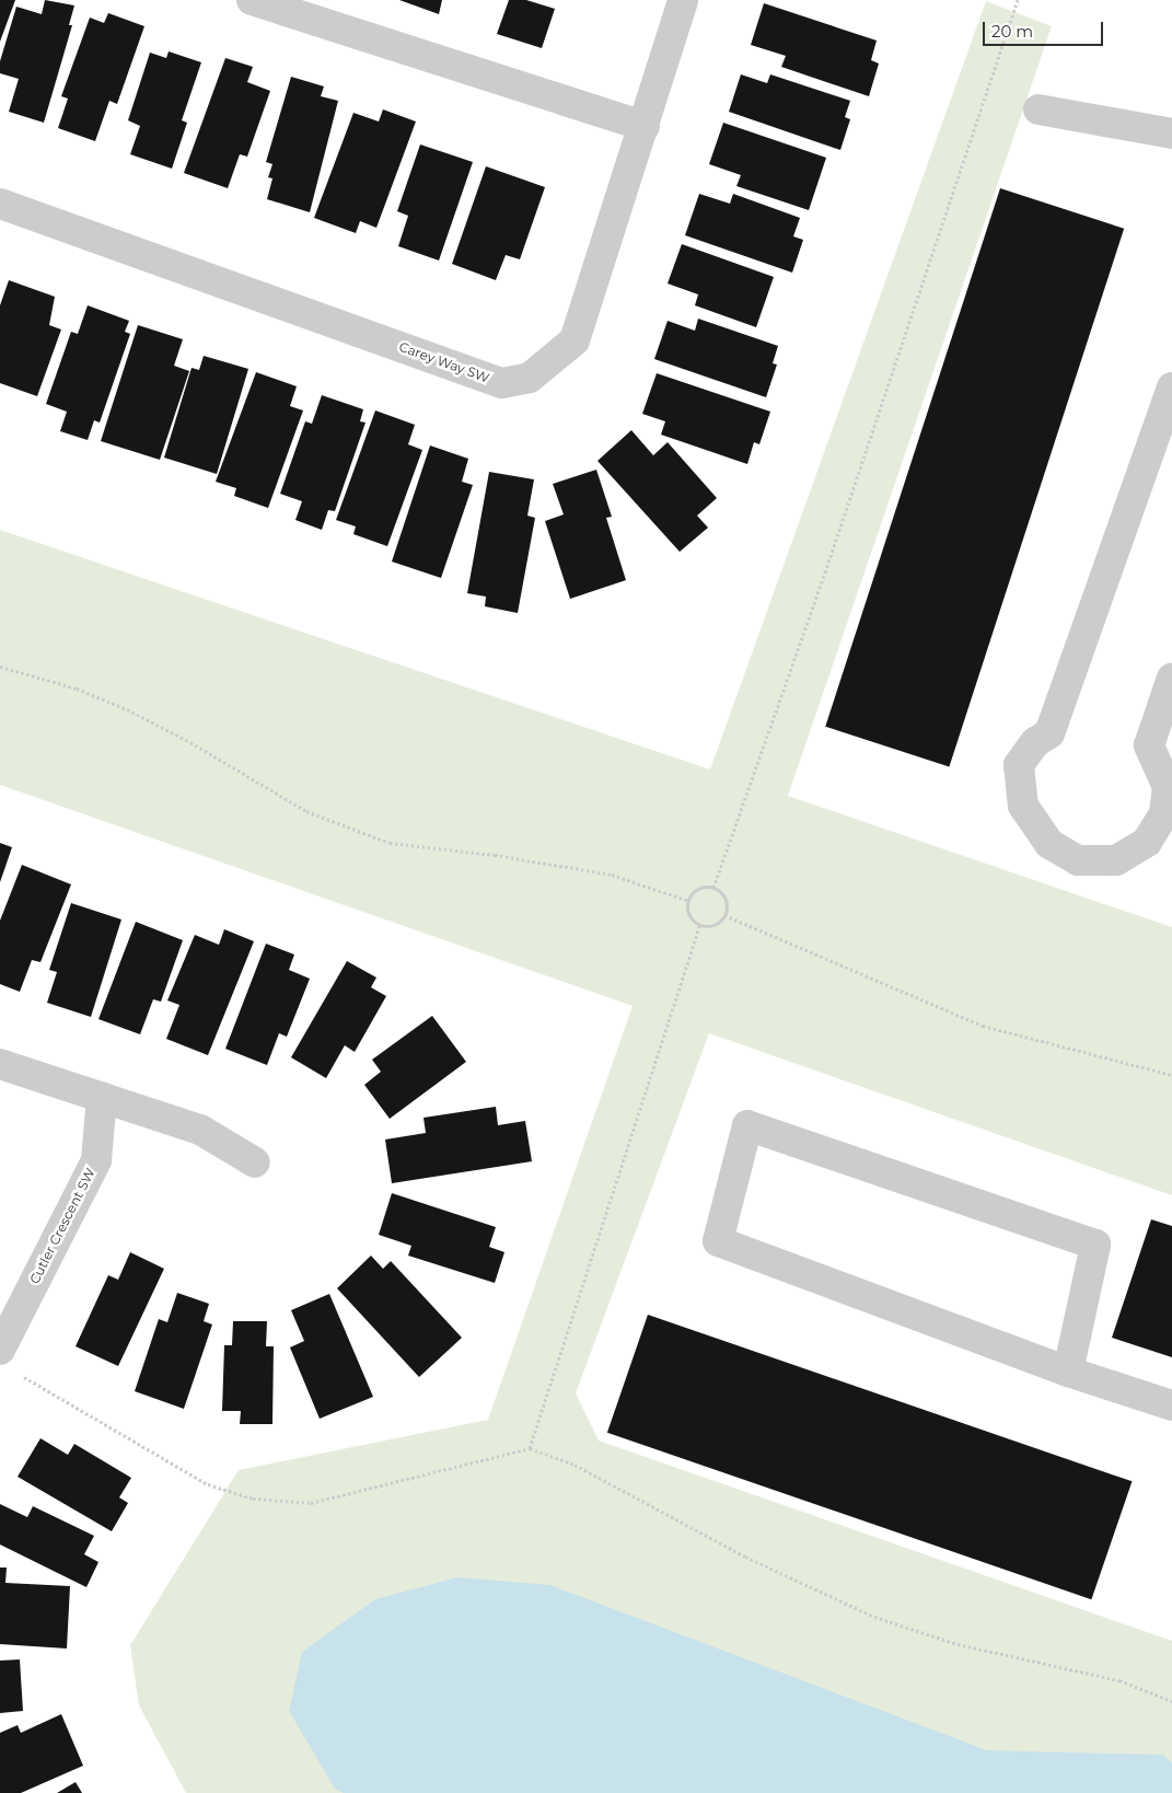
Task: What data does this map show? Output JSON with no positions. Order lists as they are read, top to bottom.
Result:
{
  "streets": {
    "street": ["Carey Way SW", "Cutler Crescent SW"]
  },
  "scale_bar": "20 m"
}
